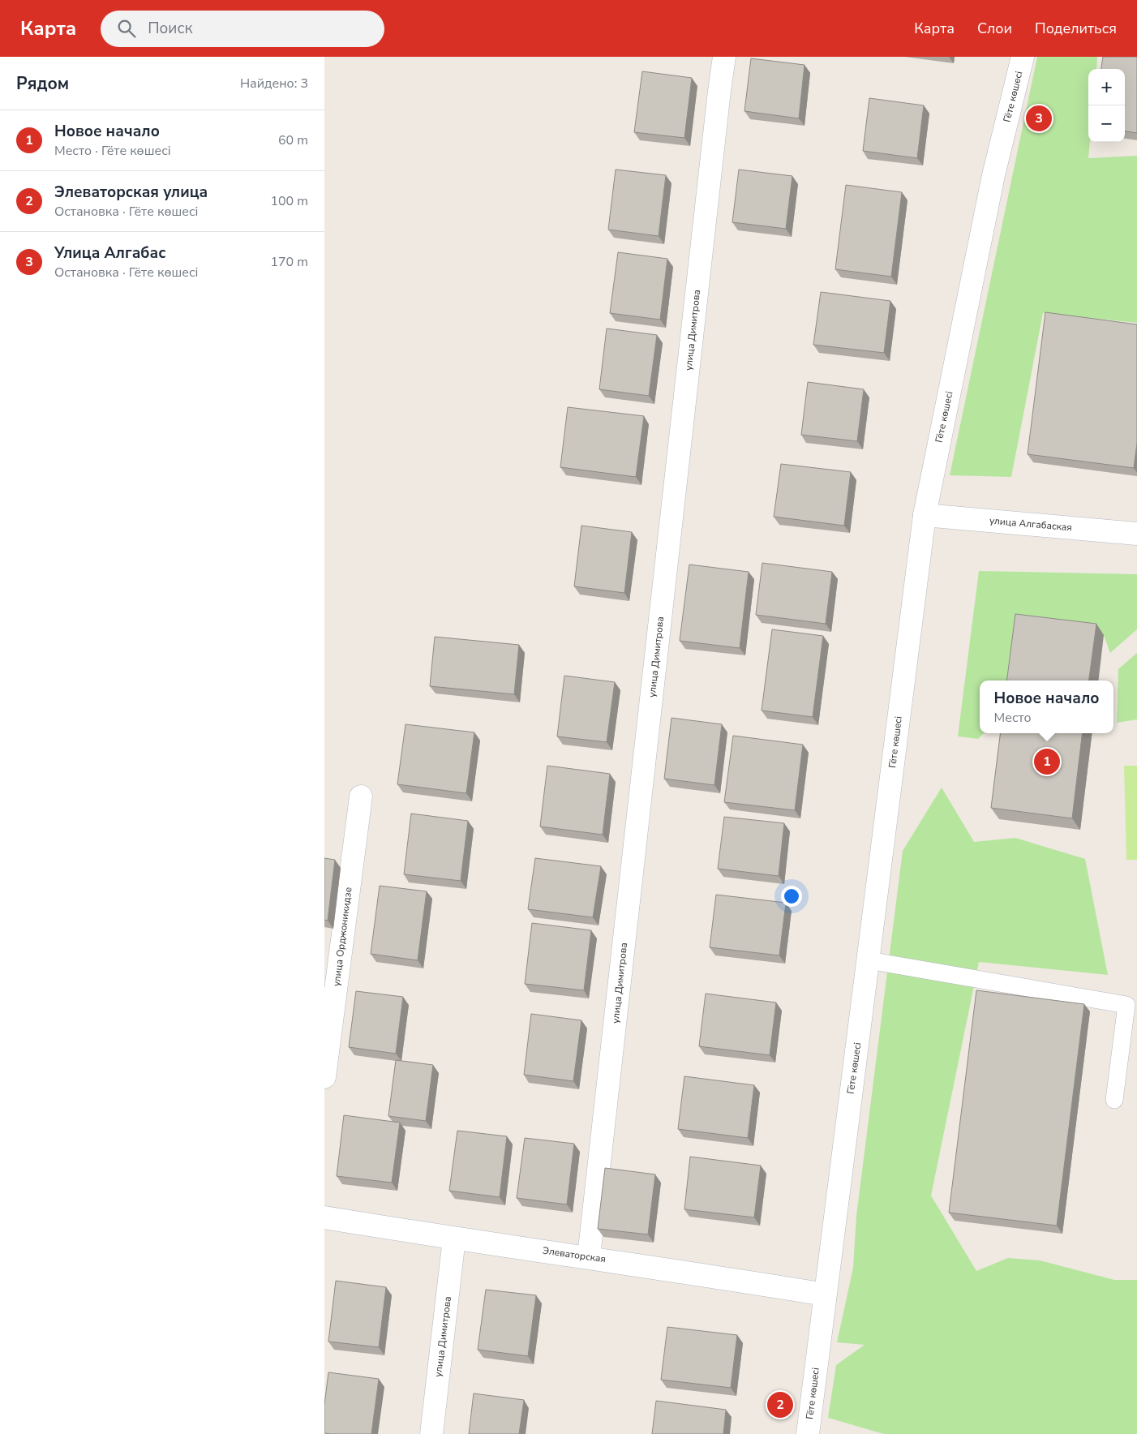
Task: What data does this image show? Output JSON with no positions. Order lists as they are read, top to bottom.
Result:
{
  "streets": {
    "street": [
      "Гёте көшесі",
      "улица Димитрова",
      "улица Алгабаская",
      "улица Орджоникидзе",
      "Элеваторская"
    ]
  },
  "crossings": [
    ["Гёте көшесі", "улица Алгабаская"],
    ["Гёте көшесі", "Элеваторская"],
    ["улица Димитрова", "Элеваторская"]
  ],
  "page": {
    "header": "Карта",
    "search": "Поиск",
    "nav": ["Карта", "Слои", "Поделиться"],
    "heading": ["Рядом", "Найдено: 3"],
    "map_buttons": ["+", "−"],
    "pins": ["3", "1", "2"],
    "list": [
      {
        "mark": "1",
        "name": "Новое начало",
        "note": "Место · Гёте көшесі",
        "value": "60 m"
      },
      {
        "mark": "2",
        "name": "Элеваторская улица",
        "note": "Остановка · Гёте көшесі",
        "value": "100 m"
      },
      {
        "mark": "3",
        "name": "Улица Алгабас",
        "note": "Остановка · Гёте көшесі",
        "value": "170 m"
      }
    ],
    "popup": ["Новое начало", "Место"]
  }
}
